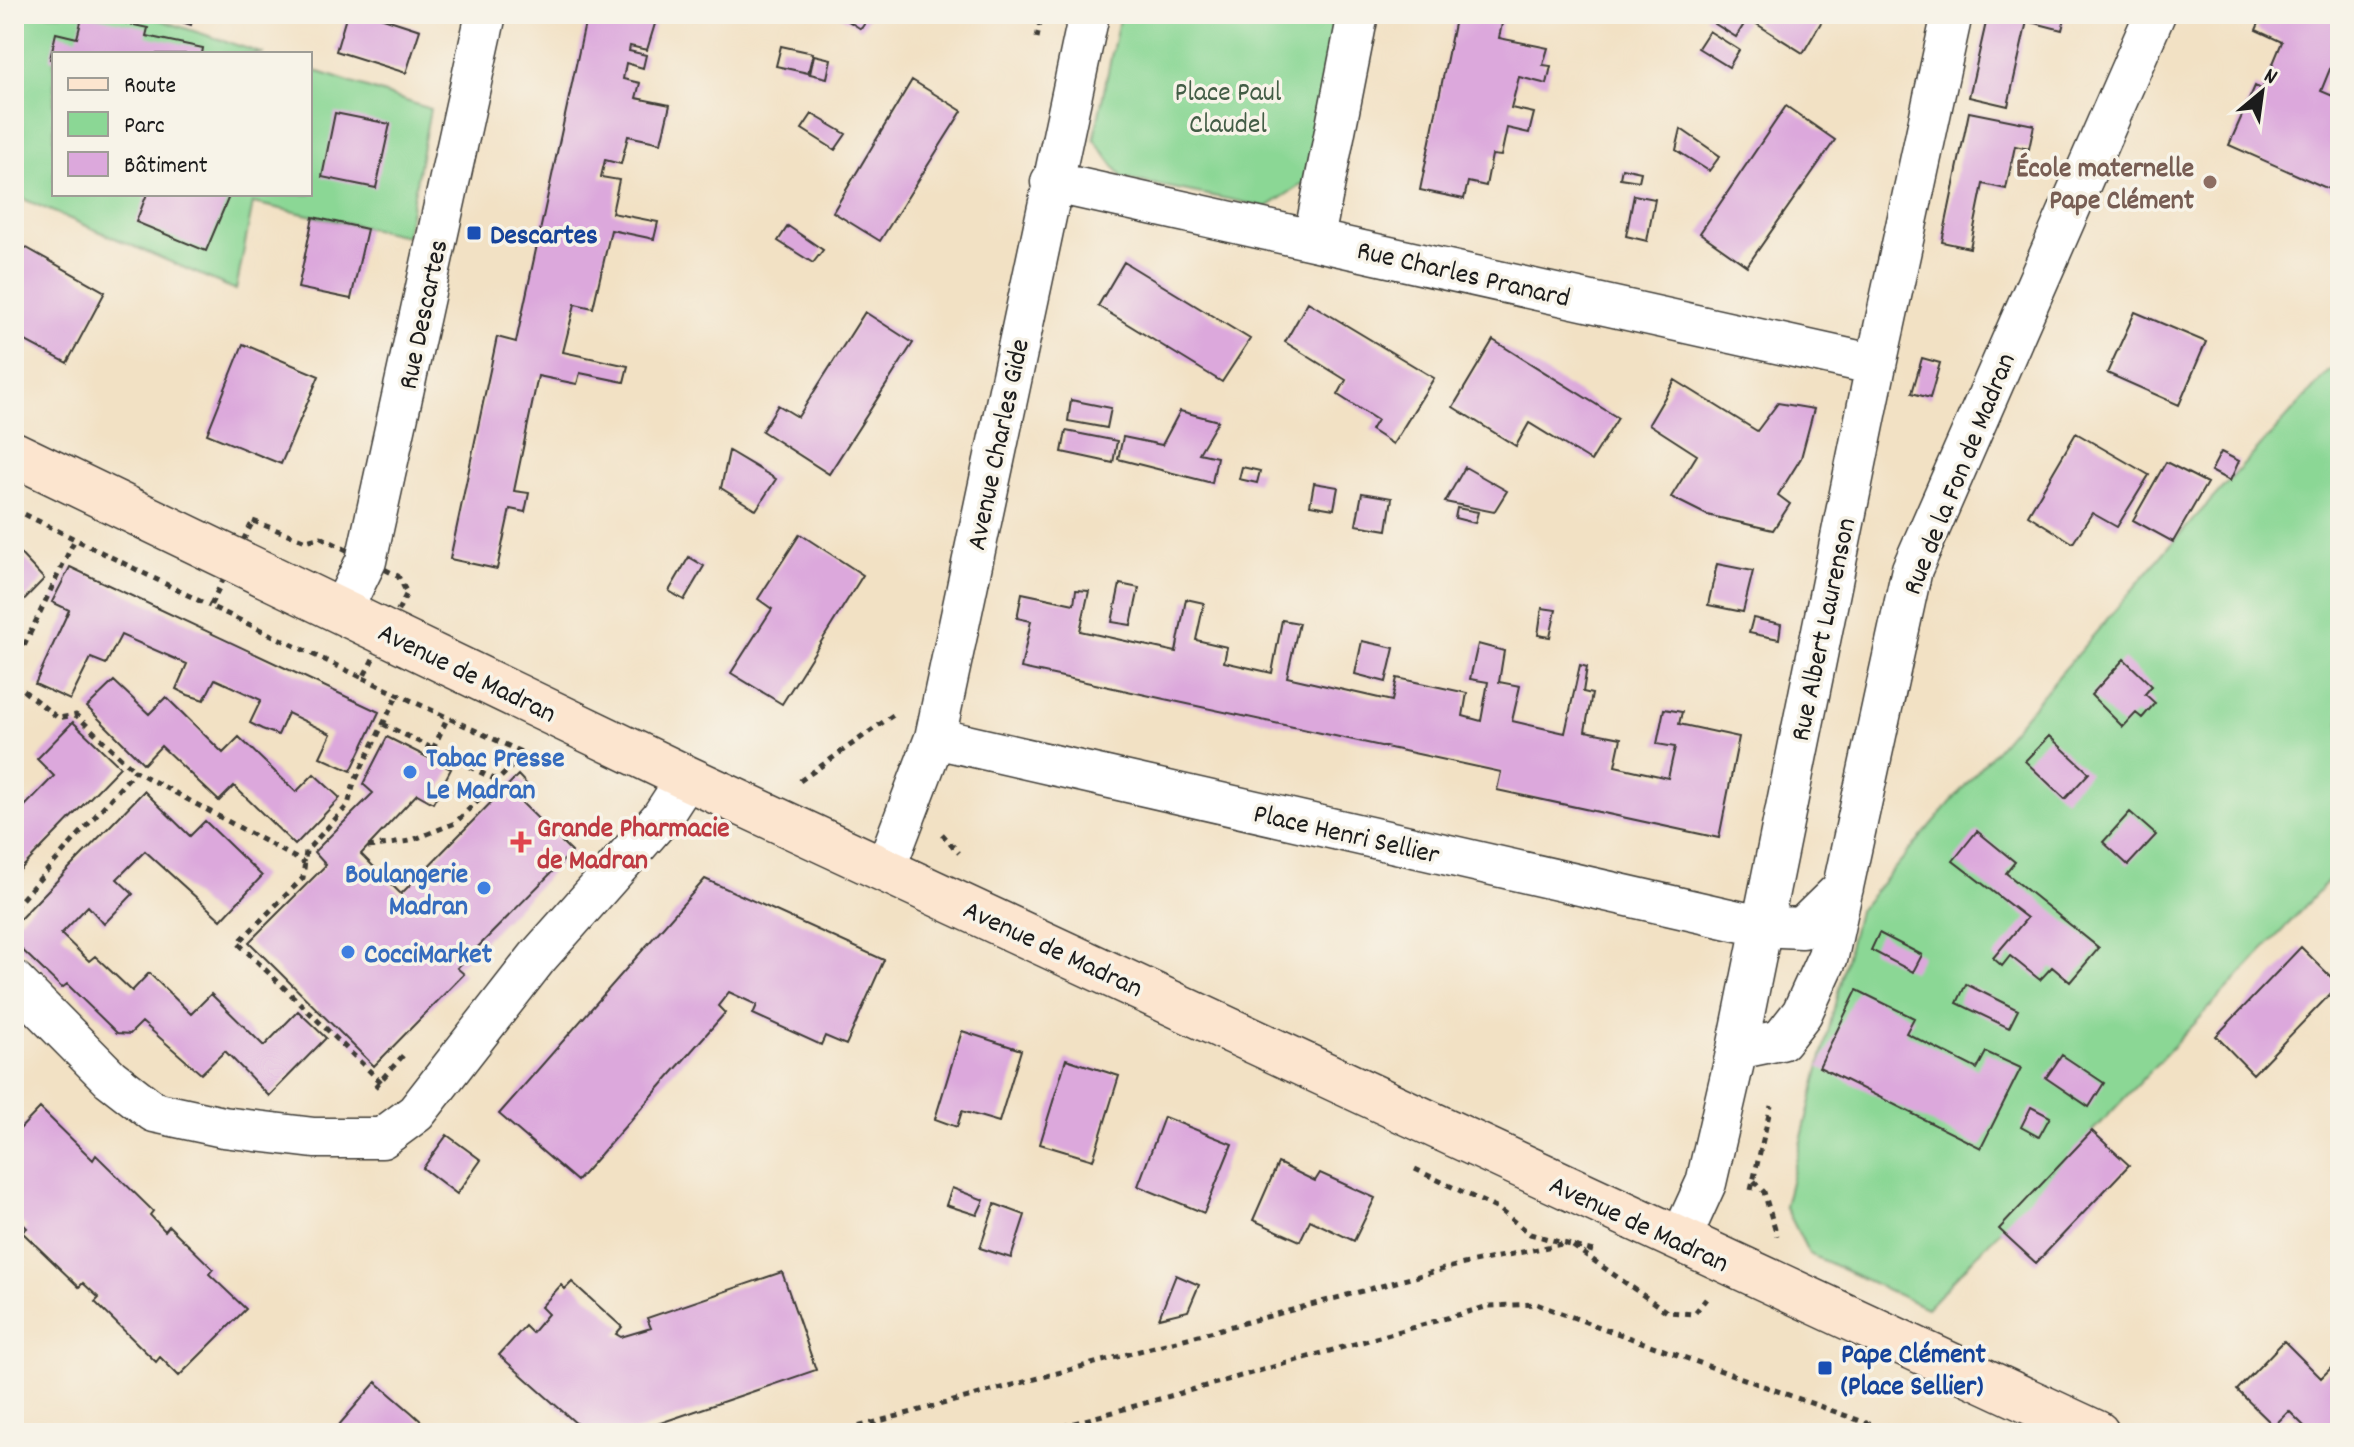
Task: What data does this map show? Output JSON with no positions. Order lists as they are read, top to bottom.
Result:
{
  "streets": {
    "main road": ["Avenue de Madran"],
    "street": [
      "Rue Charles Pranard",
      "Rue Descartes",
      "Avenue Charles Gide",
      "Rue de la Fon de Madran",
      "Rue Albert Laurenson",
      "Place Henri Sellier"
    ]
  },
  "crossings": [
    ["Rue Charles Pranard", "Avenue Charles Gide"],
    ["Rue Charles Pranard", "Rue Albert Laurenson"],
    ["Rue Descartes", "Avenue de Madran"],
    ["Avenue Charles Gide", "Avenue de Madran"],
    ["Avenue Charles Gide", "Place Henri Sellier"],
    ["Rue de la Fon de Madran", "Rue Albert Laurenson"],
    ["Rue de la Fon de Madran", "Place Henri Sellier"],
    ["Rue Albert Laurenson", "Avenue de Madran"],
    ["Rue Albert Laurenson", "Place Henri Sellier"]
  ],
  "parks": ["Place Paul Claudel"],
  "places": {
    "other": [
      "École maternelle Pape Clément",
      "Tabac Presse Le Madran",
      "Boulangerie Madran",
      "CocciMarket"
    ],
    "transit": ["Descartes", "Pape Clément (Place Sellier)"],
    "health": ["Grande Pharmacie de Madran"]
  },
  "legend": ["Route", "Parc", "Bâtiment"],
  "north": "top right"
}
